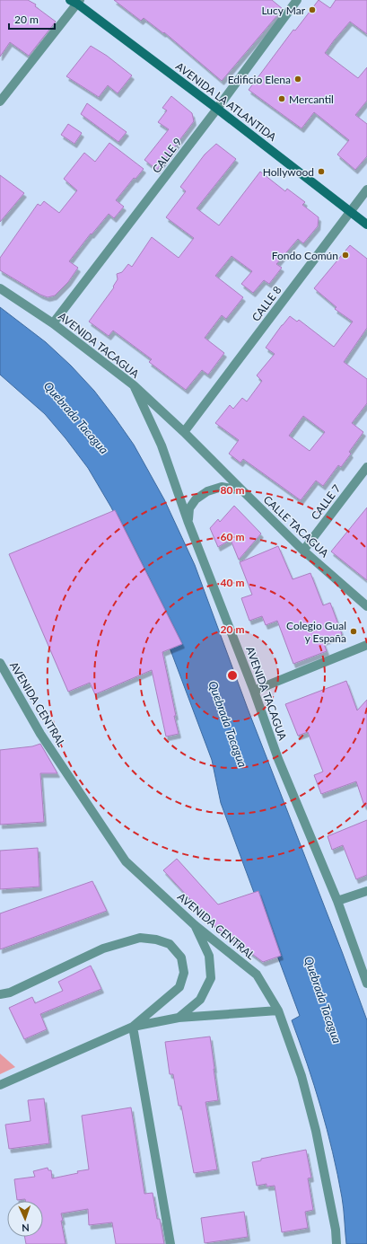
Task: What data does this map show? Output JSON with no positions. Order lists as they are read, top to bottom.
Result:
{
  "streets": {
    "street": [
      "AVENIDA LA ATLANTIDA",
      "CALLE 9",
      "CALLE 8",
      "AVENIDA TACAGUA",
      "CALLE 7",
      "CALLE TACAGUA",
      "AVENIDA CENTRAL"
    ]
  },
  "crossings": [
    ["AVENIDA LA ATLANTIDA", "CALLE 9"],
    ["AVENIDA LA ATLANTIDA", "CALLE 8"],
    ["CALLE 9", "AVENIDA TACAGUA"],
    ["CALLE 8", "CALLE TACAGUA"],
    ["AVENIDA TACAGUA", "CALLE TACAGUA"],
    ["CALLE 7", "CALLE TACAGUA"]
  ],
  "water": ["Quebrada Tacagua"],
  "places": [
    "Lucy Mar",
    "Edificio Elena",
    "Mercantil",
    "Hollywood",
    "Fondo Común",
    "Colegio Gual y España"
  ],
  "scale_bar": "20 m",
  "north": "bottom",
  "rings": [
    "80 m",
    "60 m",
    "40 m",
    "20 m"
  ]
}
